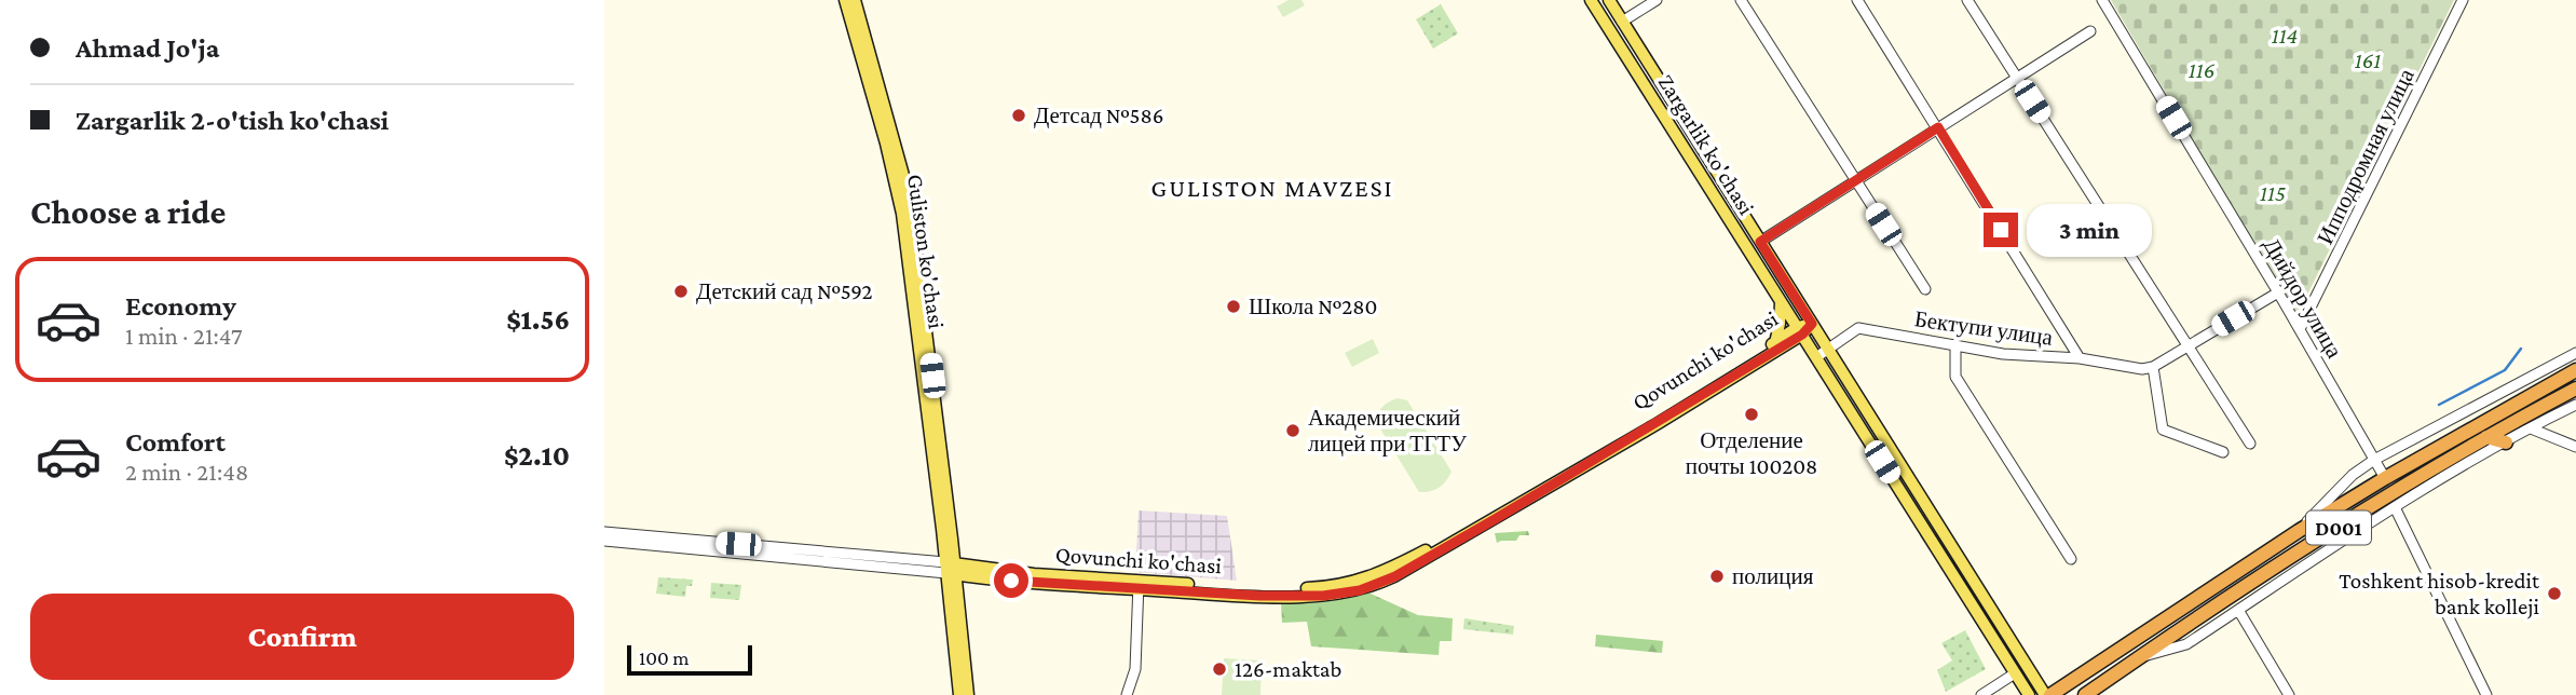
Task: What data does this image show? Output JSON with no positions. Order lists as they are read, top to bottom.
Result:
{
  "streets": {
    "highway": ["D001"],
    "main road": ["Zargarlik ko'chasi", "Guliston ko'chasi", "Qovunchi ko'chasi"],
    "street": ["Ипподромная улица", "Дийдор улица", "Бектупи улица"]
  },
  "crossings": [
    ["Zargarlik ko'chasi", "Бектупи улица"],
    ["Zargarlik ko'chasi", "Qovunchi ko'chasi"],
    ["Zargarlik ko'chasi", "D001"],
    ["Ипподромная улица", "Дийдор улица"],
    ["Guliston ko'chasi", "Qovunchi ko'chasi"],
    ["Дийдор улица", "D001"]
  ],
  "districts": ["GULISTON MAVZESI"],
  "parks": [
    "114",
    "161",
    "116",
    "115"
  ],
  "places": [
    "Детсад №586",
    "Детcкий сад №592",
    "Школа №280",
    "Отделение почты 100208",
    "Академический лицей при ТГТУ",
    "полиция",
    "Toshkent hisob-kredit bank kolleji",
    "126-maktab"
  ],
  "scale_bar": "100 m",
  "page": {
    "banner": ["Ahmad Jo'ja", "Zargarlik 2-o'tish ko'chasi"],
    "heading": "Choose a ride",
    "bubble": "3 min",
    "list": [
      {
        "name": "Economy",
        "note": "1 min · 21:47",
        "value": "$1.56"
      },
      {
        "name": "Comfort",
        "note": "2 min · 21:48",
        "value": "$2.10"
      }
    ],
    "buttons": "Confirm",
    "scale": "100 m"
  }
}
